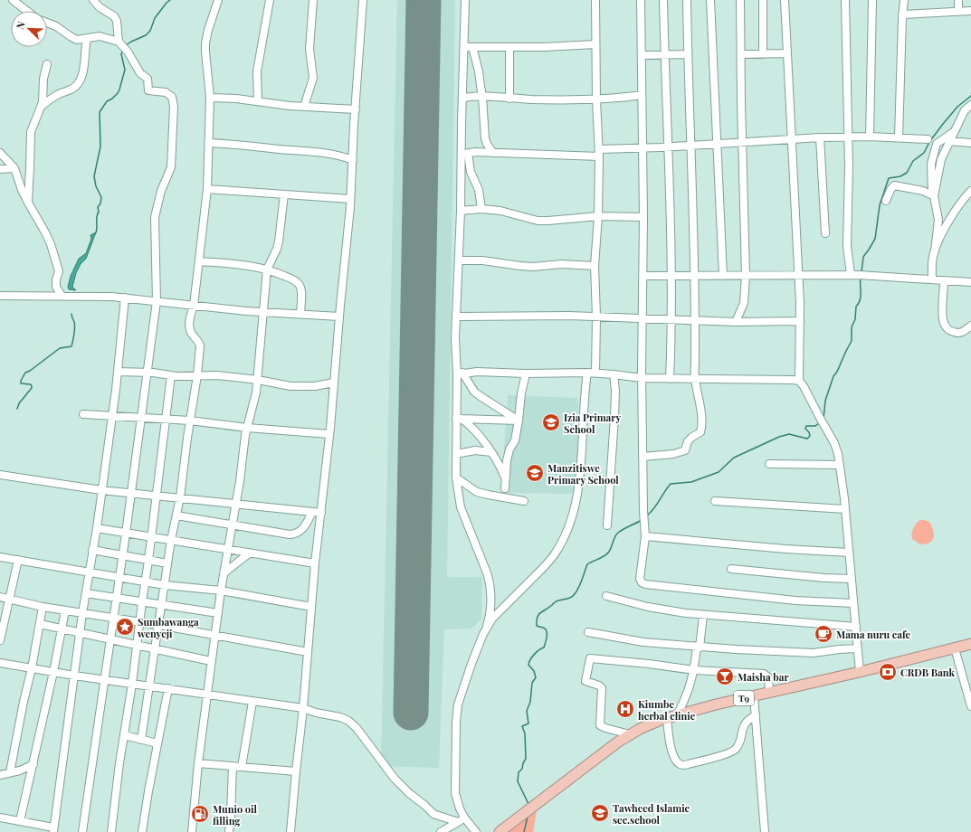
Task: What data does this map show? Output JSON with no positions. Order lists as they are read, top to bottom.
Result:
{
  "streets": {
    "highway": ["T9"]
  },
  "places": {
    "school or university": ["Izia Primary School", "Manzitiswe Primary School", "Tawheed Islamic sec.school"],
    "place": ["Sumbawanga wenyeji"],
    "cafe": ["Mama nuru cafe"],
    "bank": ["CRDB Bank"],
    "bar": ["Maisha bar"],
    "hospital": ["Kiumbe herbal clinic"],
    "fuel station": ["Munio oil filling"]
  },
  "north": "top left"
}
